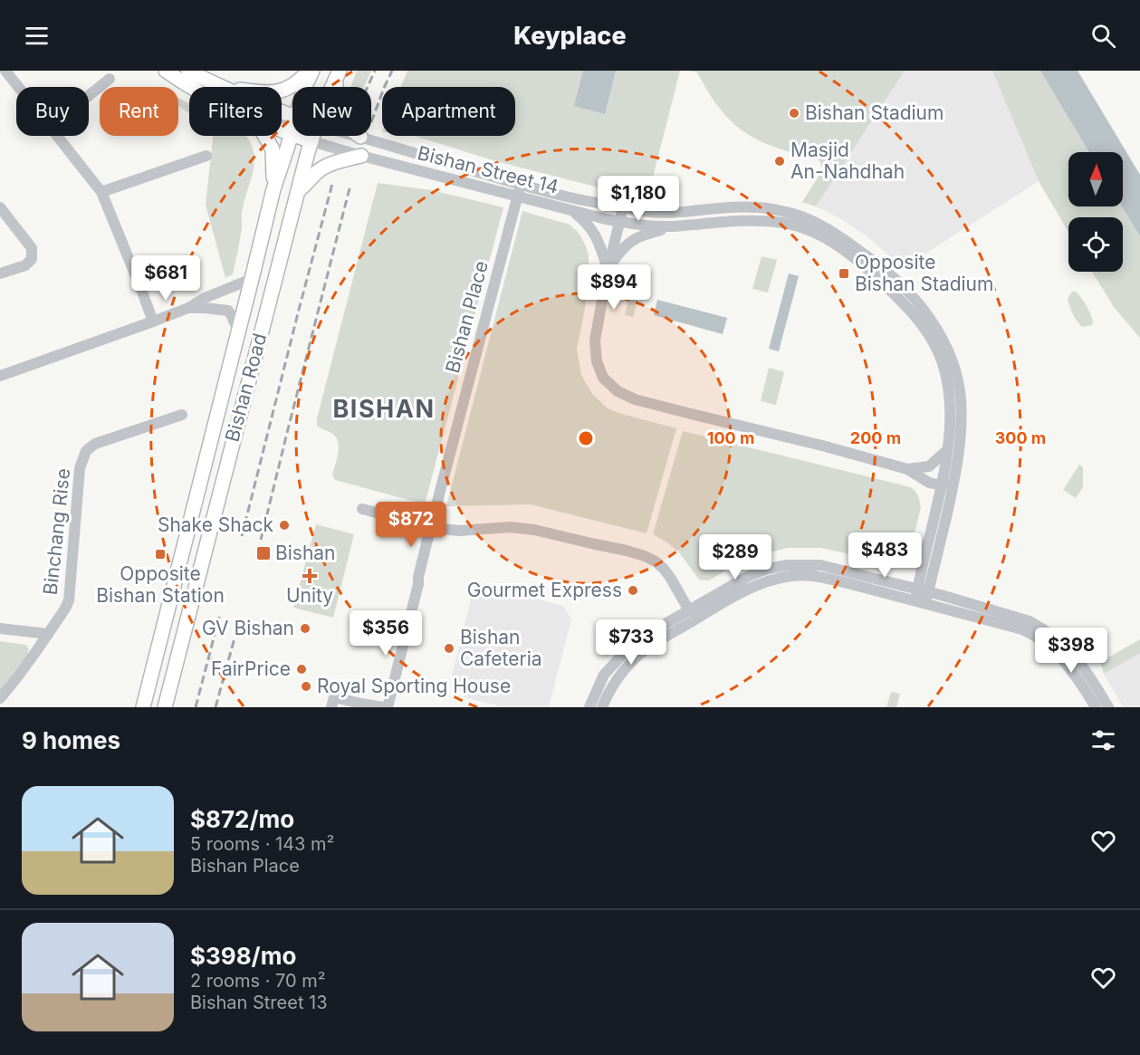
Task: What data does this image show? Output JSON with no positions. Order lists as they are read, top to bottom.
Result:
{
  "streets": {
    "main road": ["Bishan Road"],
    "street": ["Bishan Street 14", "Bishan Place", "Binchang Rise"]
  },
  "crossings": [
    ["Bishan Street 14", "Bishan Place"],
    ["Bishan Street 14", "Bishan Road"]
  ],
  "districts": ["BISHAN"],
  "places": {
    "other": [
      "Bishan Stadium",
      "Masjid An-Nahdhah",
      "Shake Shack",
      "Gourmet Express",
      "GV Bishan",
      "Bishan Cafeteria",
      "FairPrice",
      "Royal Sporting House"
    ],
    "transit": ["Opposite Bishan Stadium", "Bishan", "Opposite Bishan Station"],
    "health": ["Unity"]
  },
  "north": "top",
  "page": {
    "header": "Keyplace",
    "chip": [
      "Buy",
      "Rent",
      "Filters",
      "New",
      "Apartment"
    ],
    "price": [
      "$1,180",
      "$681",
      "$894",
      "$872",
      "$483",
      "$289",
      "$356",
      "$733",
      "$398"
    ],
    "heading": "9 homes",
    "list": [
      {
        "name": "$872/mo",
        "note": "5 rooms · 143 m² · Bishan Place"
      },
      {
        "name": "$398/mo",
        "note": "2 rooms · 70 m² · Bishan Street 13"
      }
    ]
  },
  "rings": ["100 m", "200 m", "300 m"]
}
